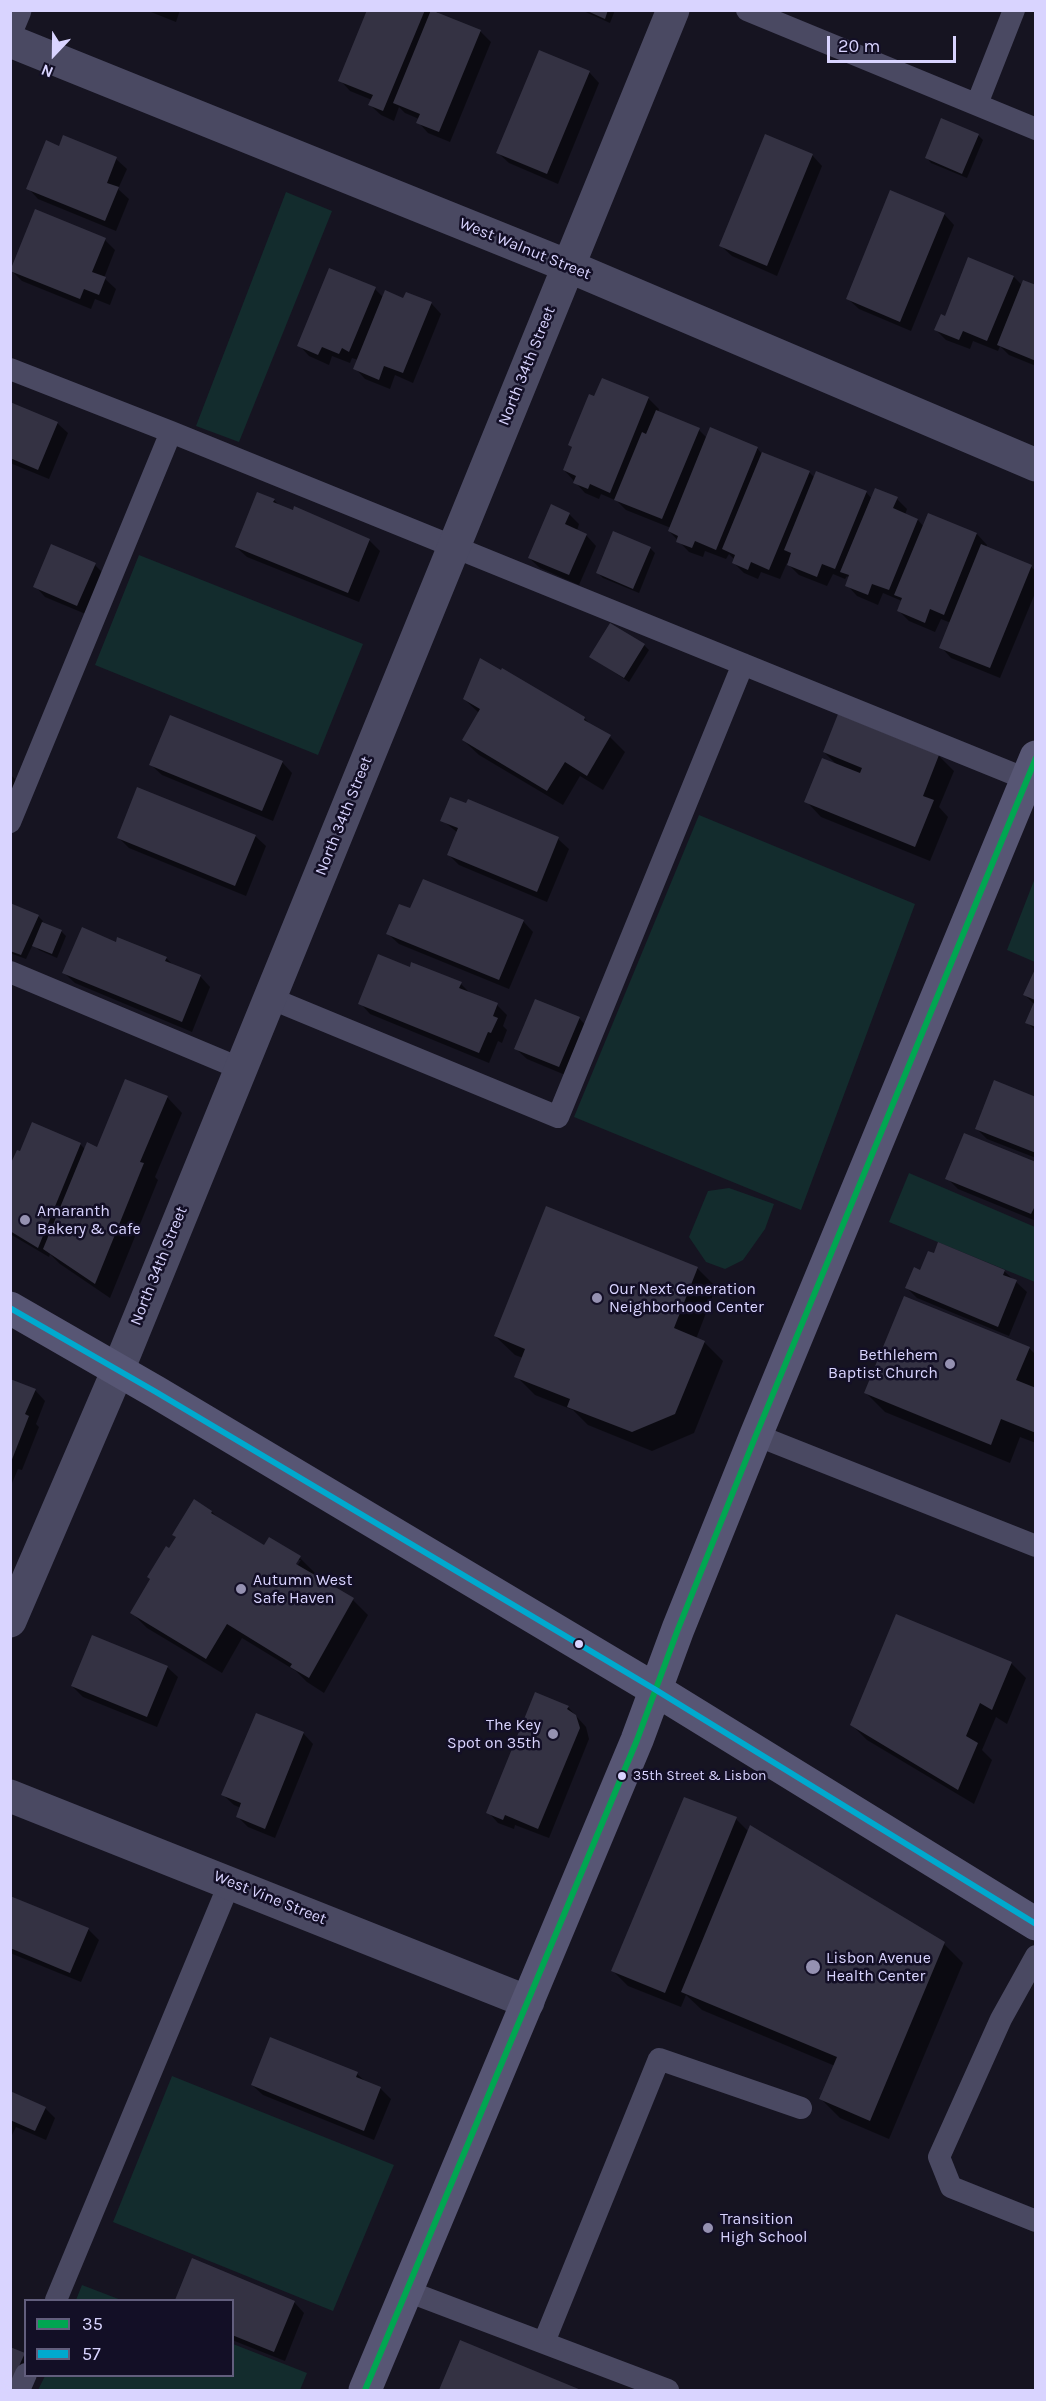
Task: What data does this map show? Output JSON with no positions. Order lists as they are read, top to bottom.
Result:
{
  "streets": {
    "street": ["West Walnut Street", "North 34th Street", "West Vine Street"]
  },
  "crossings": [
    ["West Walnut Street", "North 34th Street"]
  ],
  "places": [
    "Amaranth Bakery & Cafe",
    "Our Next Generation Neighborhood Center",
    "Bethlehem Baptist Church",
    "Autumn West Safe Haven",
    "The Key Spot on 35th",
    "35th Street & Lisbon",
    "Lisbon Avenue Health Center",
    "Transition High School"
  ],
  "lines": ["transit line 35", "transit line 57"],
  "legend": ["35", "57"],
  "scale_bar": "20 m",
  "north": "bottom"
}
